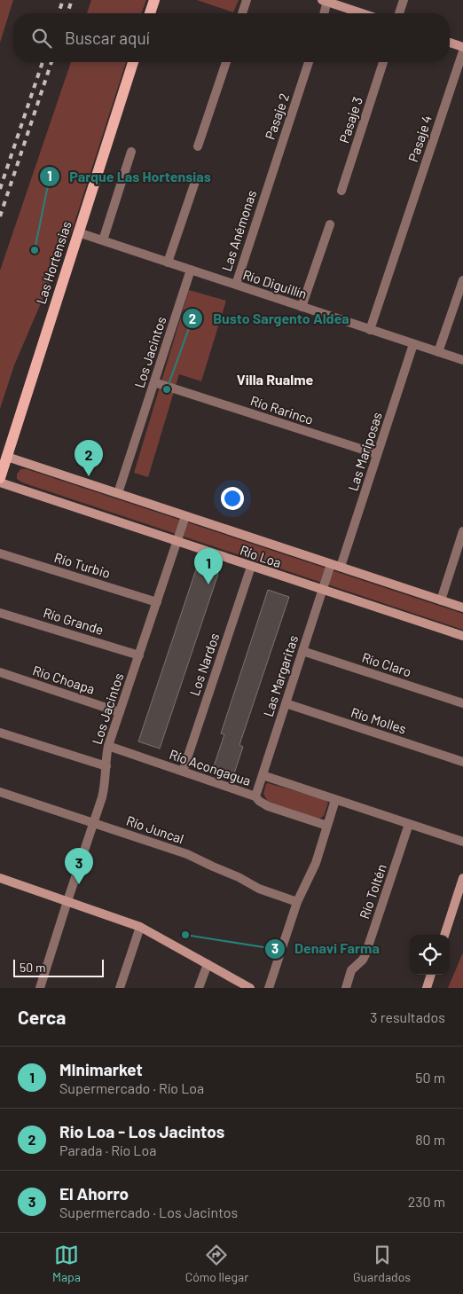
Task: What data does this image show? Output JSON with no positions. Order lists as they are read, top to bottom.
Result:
{
  "streets": {
    "main road": ["Las Hortensias"],
    "street": [
      "Pasaje 2",
      "Pasaje 3",
      "Pasaje 4",
      "Las Anémonas",
      "Río Diguillín",
      "Los Jacintos",
      "Río Rarinco",
      "Las Mariposas",
      "Río Loa",
      "Río Turbio",
      "Río Grande",
      "Los Nardos",
      "Río Claro",
      "Las Margaritas",
      "Río Choapa",
      "Río Molles",
      "Río Acongagua",
      "Río Juncal",
      "Río Toltén"
    ]
  },
  "crossings": [
    ["Pasaje 2", "Las Anémonas"],
    ["Pasaje 4", "Río Diguillín"],
    ["Las Anémonas", "Río Diguillín"],
    ["Las Hortensias", "Río Diguillín"],
    ["Las Hortensias", "Río Loa"],
    ["Río Diguillín", "Los Jacintos"],
    ["Río Diguillín", "Las Mariposas"],
    ["Los Jacintos", "Río Rarinco"],
    ["Los Jacintos", "Río Loa"],
    ["Los Jacintos", "Río Turbio"],
    ["Los Jacintos", "Río Grande"],
    ["Los Jacintos", "Río Choapa"],
    ["Los Jacintos", "Río Acongagua"],
    ["Los Jacintos", "Río Juncal"],
    ["Río Rarinco", "Las Mariposas"],
    ["Las Mariposas", "Río Loa"],
    ["Río Loa", "Los Nardos"],
    ["Río Loa", "Las Margaritas"],
    ["Los Nardos", "Río Acongagua"],
    ["Río Claro", "Las Margaritas"],
    ["Las Margaritas", "Río Molles"],
    ["Las Margaritas", "Río Acongagua"],
    ["Río Acongagua", "Río Toltén"]
  ],
  "districts": ["Villa Rualme"],
  "places": ["Parque Las Hortensias", "Busto Sargento Aldea", "Denavi Farma"],
  "scale_bar": "50 m",
  "page": {
    "search": "Buscar aquí",
    "pins": ["2", "1", "3"],
    "scale": "50 m",
    "heading": ["Cerca", "3 resultados"],
    "list": [
      {
        "mark": "1",
        "name": "MInimarket",
        "note": "Supermercado · Río Loa",
        "value": "50 m"
      },
      {
        "mark": "2",
        "name": "Rio Loa - Los Jacintos",
        "note": "Parada · Río Loa",
        "value": "80 m"
      },
      {
        "mark": "3",
        "name": "El Ahorro",
        "note": "Supermercado · Los Jacintos",
        "value": "230 m"
      }
    ],
    "nav": ["Mapa", "Cómo llegar", "Guardados"]
  }
}
